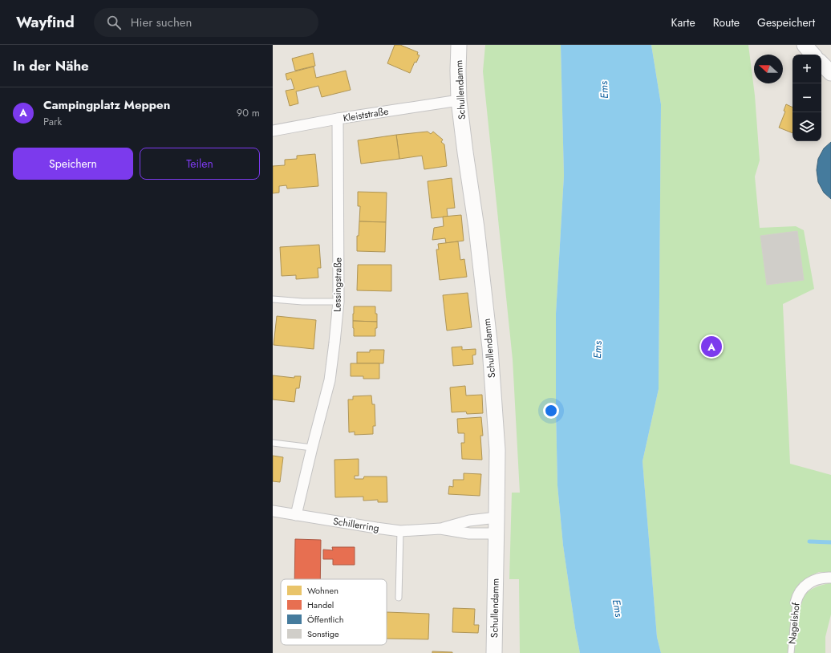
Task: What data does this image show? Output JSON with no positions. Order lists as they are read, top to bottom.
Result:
{
  "streets": {
    "street": [
      "Schullendamm",
      "Kleiststraße",
      "Lessingstraße",
      "Schillerring",
      "Nagelshof"
    ]
  },
  "crossings": [
    ["Schullendamm", "Kleiststraße"],
    ["Schullendamm", "Schillerring"],
    ["Kleiststraße", "Lessingstraße"],
    ["Lessingstraße", "Schillerring"]
  ],
  "water": ["Ems"],
  "legend": [
    "Wohnen",
    "Handel",
    "Öffentlich",
    "Sonstige"
  ],
  "north": "left",
  "page": {
    "header": "Wayfind",
    "search": "Hier suchen",
    "nav": ["Karte", "Route", "Gespeichert"],
    "heading": "In der Nähe",
    "map_buttons": ["+", "−"],
    "list": [
      {
        "mark": "A",
        "name": "Campingplatz Meppen",
        "note": "Park",
        "value": "90 m"
      }
    ],
    "buttons": ["Speichern", "Teilen"],
    "pins": "A"
  }
}
